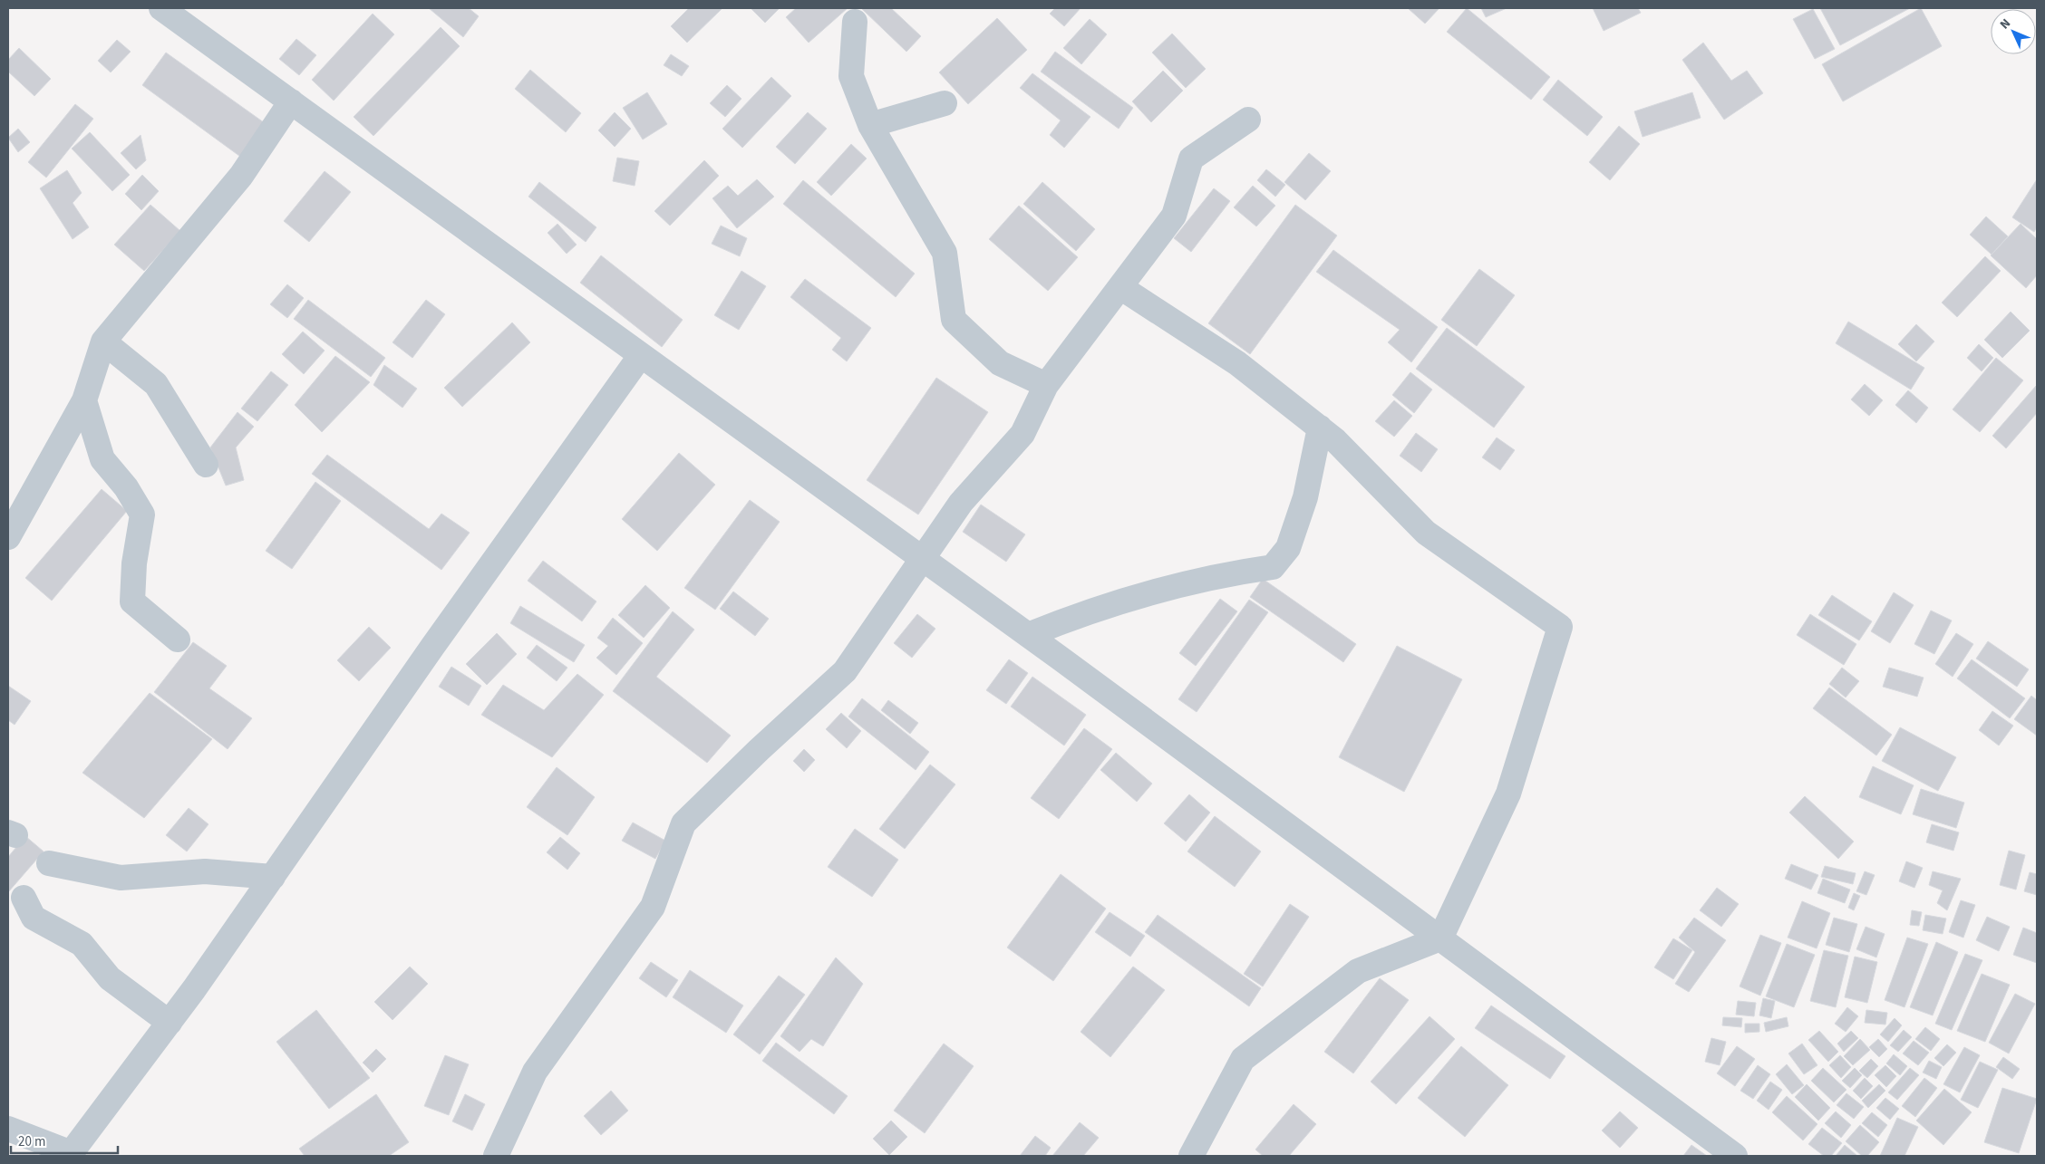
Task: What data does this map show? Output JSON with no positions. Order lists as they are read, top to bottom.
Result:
{
  "scale_bar": "20 m",
  "north": "top left"
}
